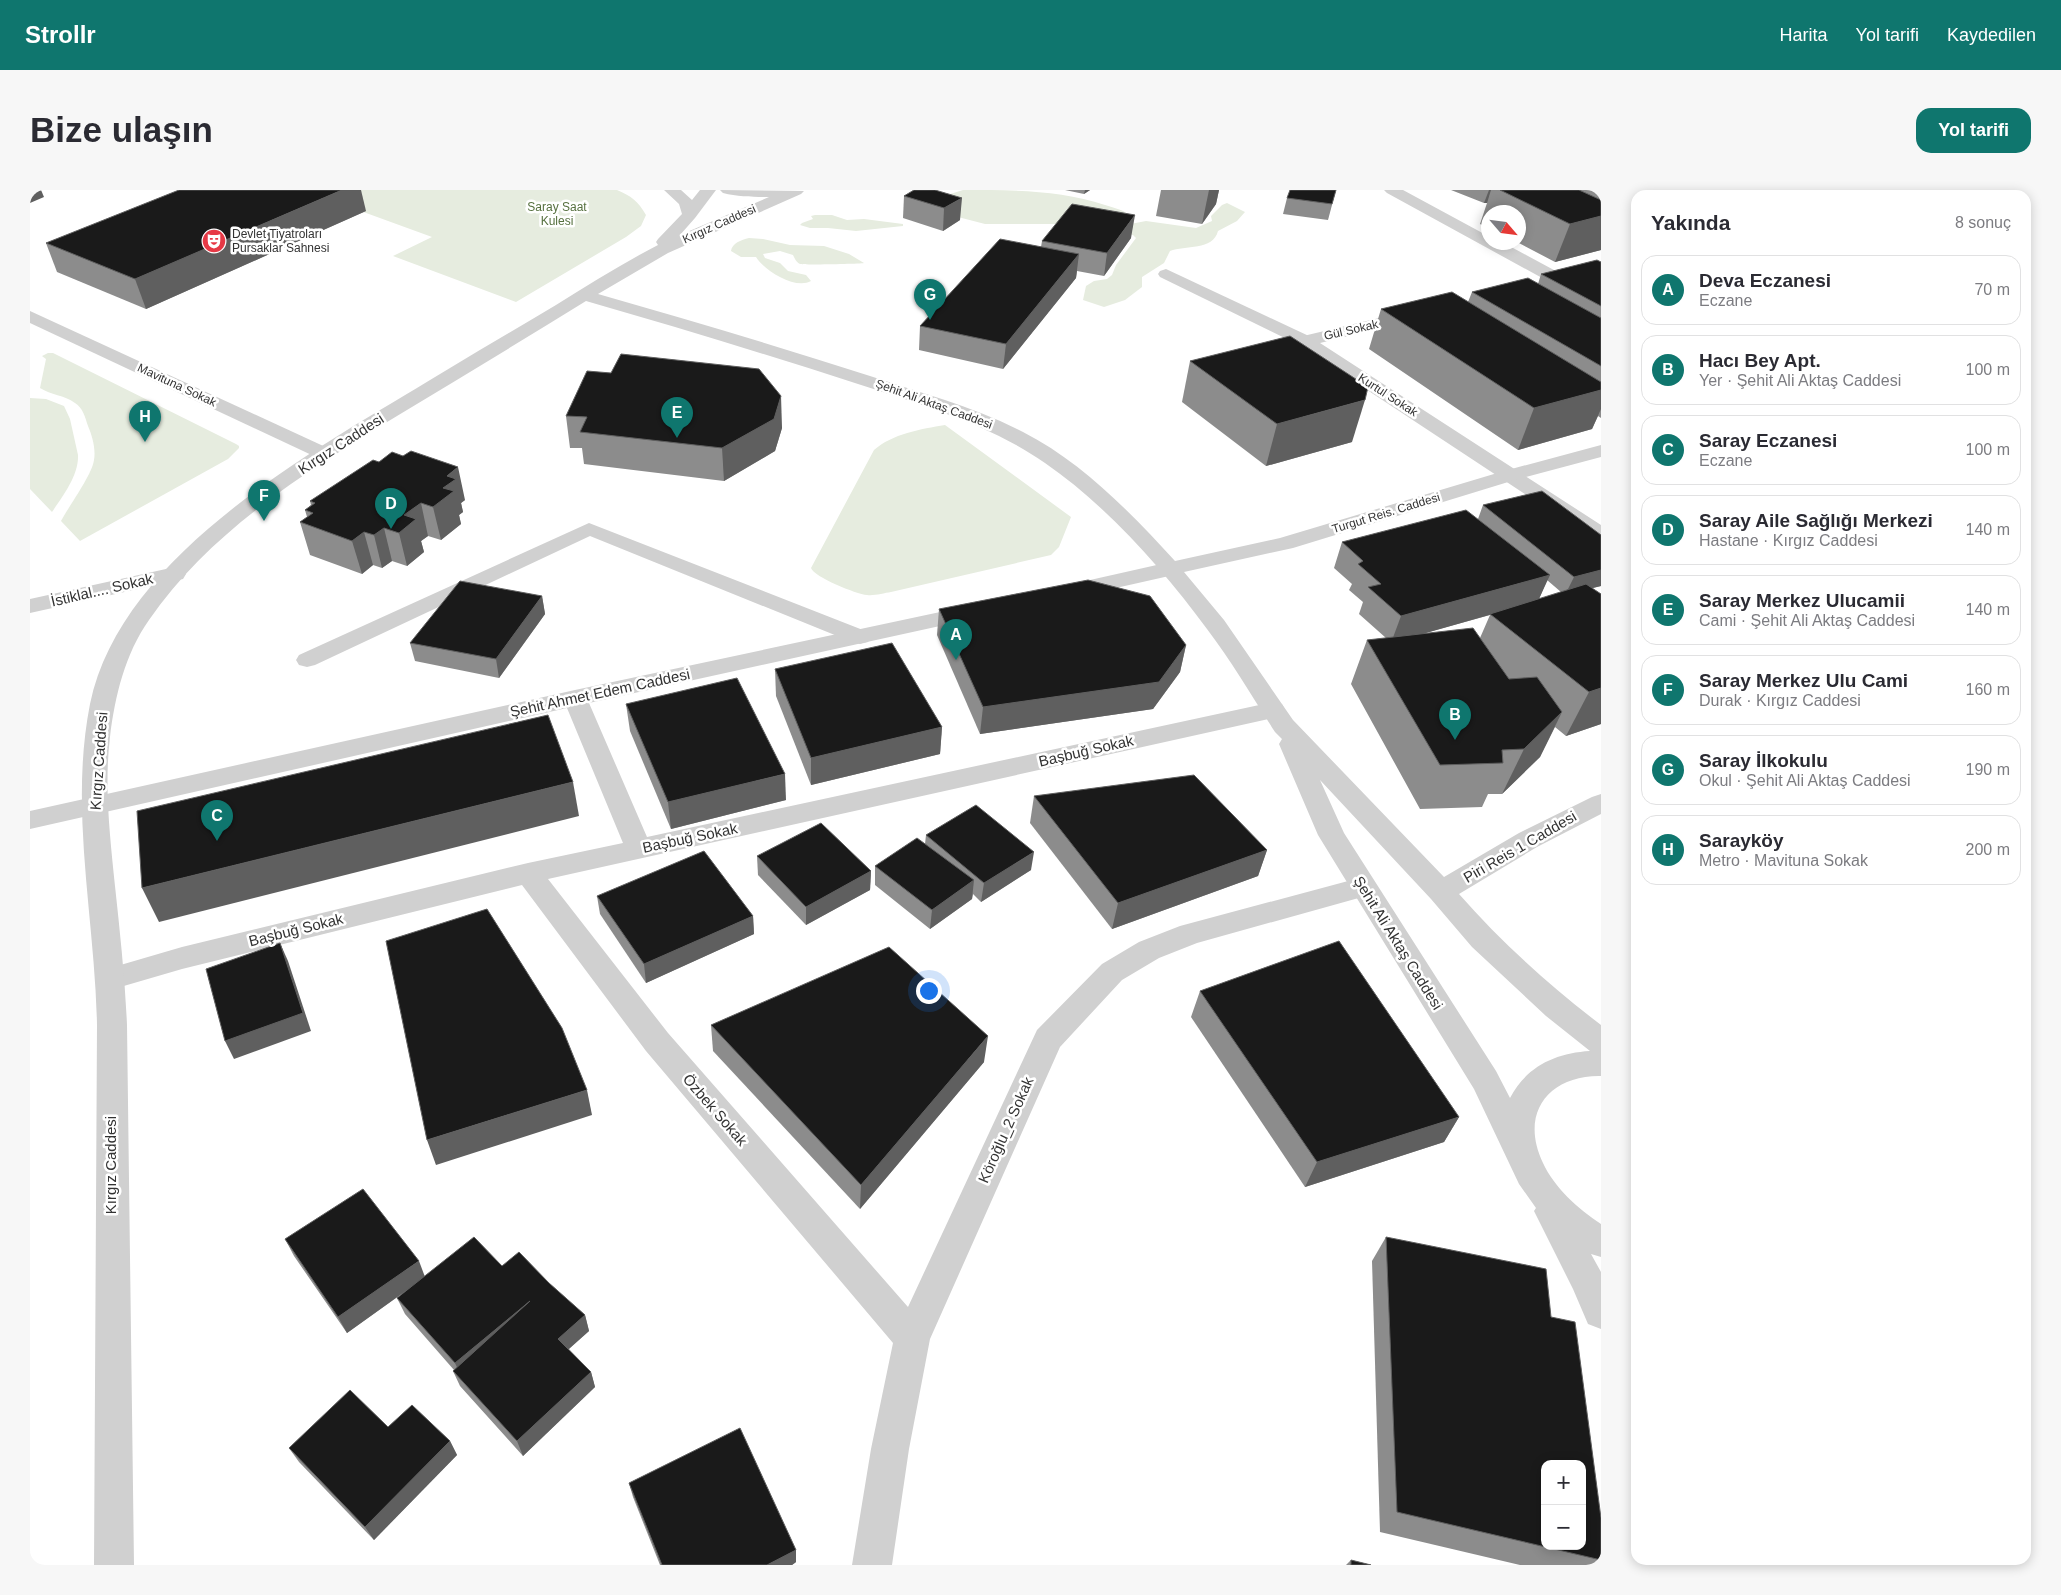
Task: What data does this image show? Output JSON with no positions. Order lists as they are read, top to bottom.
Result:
{
  "streets": {
    "street": [
      "Kırgız Caddesi",
      "Gül Sokak",
      "Mavituna Sokak",
      "Kurtul Sokak",
      "Şehit Ali Aktaş Caddesi",
      "Turgut Reis. Caddesi",
      "İstiklal.... Sokak",
      "Şehit Ahmet Edem Caddesi",
      "Başbuğ Sokak",
      "Piri Reis 1 Caddesi",
      "Özbek Sokak",
      "Köroğlu_2 Sokak"
    ]
  },
  "crossings": [
    ["Kırgız Caddesi", "Mavituna Sokak"],
    ["Kırgız Caddesi", "Şehit Ali Aktaş Caddesi"],
    ["Kırgız Caddesi", "İstiklal.... Sokak"],
    ["Kırgız Caddesi", "Şehit Ahmet Edem Caddesi"],
    ["Kırgız Caddesi", "Başbuğ Sokak"],
    ["Gül Sokak", "Kurtul Sokak"],
    ["Kurtul Sokak", "Turgut Reis. Caddesi"],
    ["Şehit Ali Aktaş Caddesi", "Turgut Reis. Caddesi"],
    ["Şehit Ali Aktaş Caddesi", "Başbuğ Sokak"],
    ["Şehit Ali Aktaş Caddesi", "Piri Reis 1 Caddesi"],
    ["Şehit Ali Aktaş Caddesi", "Köroğlu_2 Sokak"],
    ["Başbuğ Sokak", "Özbek Sokak"],
    ["Özbek Sokak", "Köroğlu_2 Sokak"]
  ],
  "parks": ["Saray Saat Kulesi"],
  "places": {
    "theatre": ["Devlet Tiyatroları Pursaklar Sahnesi"]
  },
  "north": "bottom right",
  "page": {
    "header": "Strollr",
    "nav": ["Harita", "Yol tarifi", "Kaydedilen"],
    "buttons": "Yol tarifi",
    "title": "Bize ulaşın",
    "heading": ["Yakında", "8 sonuç"],
    "list": [
      {
        "mark": "A",
        "name": "Deva Eczanesi",
        "note": "Eczane",
        "value": "70 m"
      },
      {
        "mark": "B",
        "name": "Hacı Bey Apt.",
        "note": "Yer · Şehit Ali Aktaş Caddesi",
        "value": "100 m"
      },
      {
        "mark": "C",
        "name": "Saray Eczanesi",
        "note": "Eczane",
        "value": "100 m"
      },
      {
        "mark": "D",
        "name": "Saray Aile Sağlığı Merkezi",
        "note": "Hastane · Kırgız Caddesi",
        "value": "140 m"
      },
      {
        "mark": "E",
        "name": "Saray Merkez Ulucamii",
        "note": "Cami · Şehit Ali Aktaş Caddesi",
        "value": "140 m"
      },
      {
        "mark": "F",
        "name": "Saray Merkez Ulu Cami",
        "note": "Durak · Kırgız Caddesi",
        "value": "160 m"
      },
      {
        "mark": "G",
        "name": "Saray İlkokulu",
        "note": "Okul · Şehit Ali Aktaş Caddesi",
        "value": "190 m"
      },
      {
        "mark": "H",
        "name": "Sarayköy",
        "note": "Metro · Mavituna Sokak",
        "value": "200 m"
      }
    ],
    "pins": [
      "G",
      "E",
      "H",
      "F",
      "D",
      "A",
      "B",
      "C"
    ],
    "map_buttons": ["+", "−"]
  }
}
